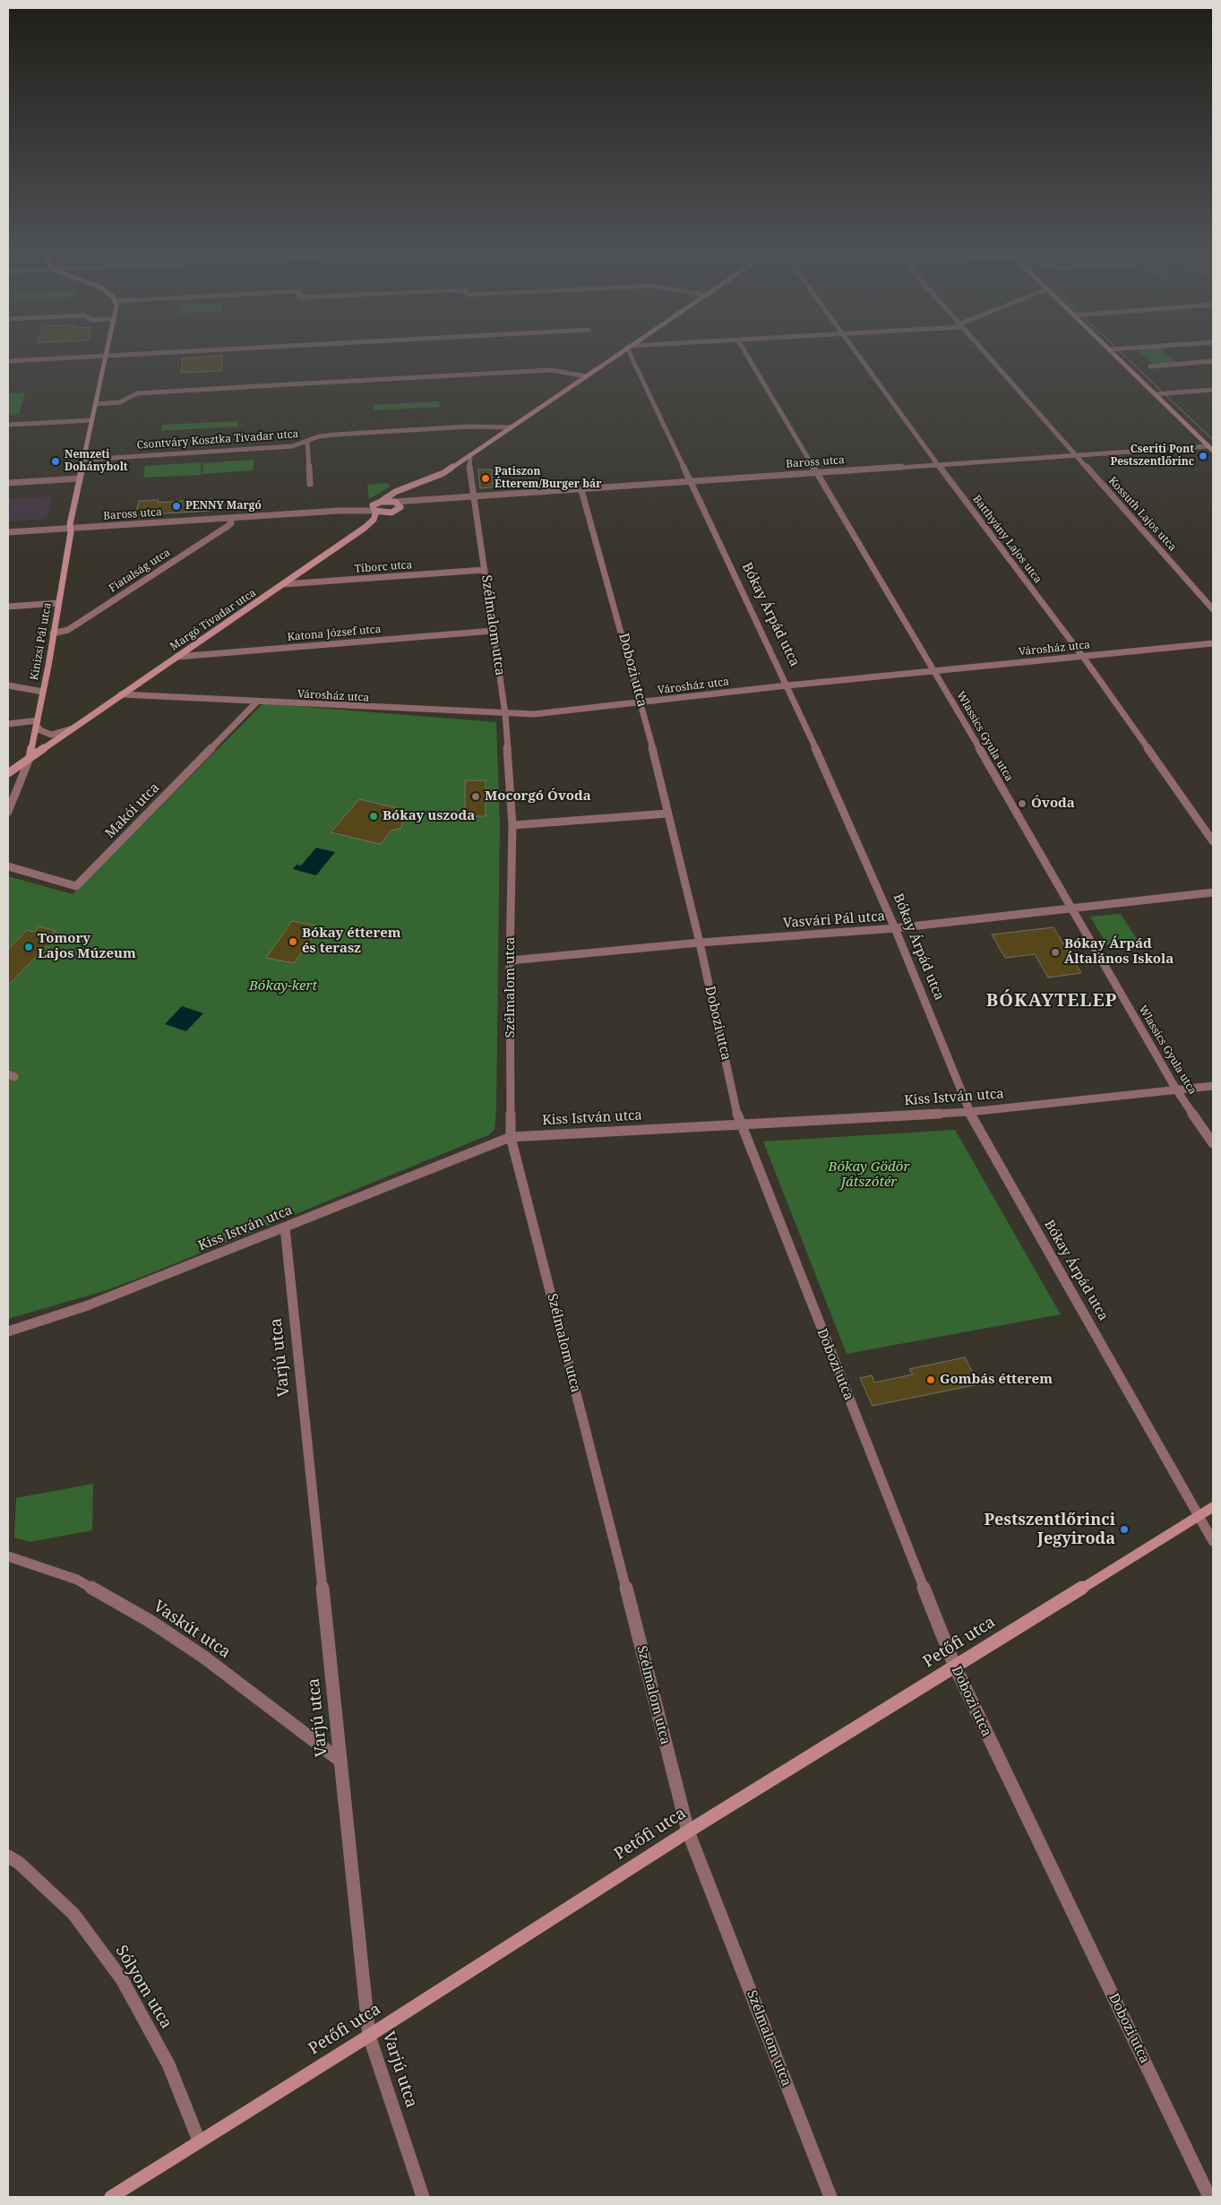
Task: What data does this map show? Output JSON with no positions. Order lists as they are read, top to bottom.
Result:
{
  "streets": {
    "street": [
      "Csontváry Kosztka Tivadar utca",
      "Baross utca",
      "Kossuth Lajos utca",
      "Batthyány Lajos utca",
      "Tiborc utca",
      "Fiatalság utca",
      "Bókay Árpád utca",
      "Margó Tivadar utca",
      "Szélmalom utca",
      "Katona József utca",
      "Kinizsi Pál utca",
      "Városház utca",
      "Dobozi utca",
      "Wlassics Gyula utca",
      "Makói utca",
      "Vasvári Pál utca",
      "Kiss István utca",
      "Varjú utca",
      "Vaskút utca",
      "Petőfi utca",
      "Sólyom utca"
    ]
  },
  "crossings": [
    ["Csontváry Kosztka Tivadar utca", "Kinizsi Pál utca"],
    ["Baross utca", "Kossuth Lajos utca"],
    ["Baross utca", "Batthyány Lajos utca"],
    ["Baross utca", "Fiatalság utca"],
    ["Baross utca", "Bókay Árpád utca"],
    ["Baross utca", "Margó Tivadar utca"],
    ["Baross utca", "Szélmalom utca"],
    ["Baross utca", "Kinizsi Pál utca"],
    ["Baross utca", "Dobozi utca"],
    ["Baross utca", "Wlassics Gyula utca"],
    ["Batthyány Lajos utca", "Városház utca"],
    ["Tiborc utca", "Margó Tivadar utca"],
    ["Tiborc utca", "Szélmalom utca"],
    ["Fiatalság utca", "Kinizsi Pál utca"],
    ["Bókay Árpád utca", "Városház utca"],
    ["Bókay Árpád utca", "Vasvári Pál utca"],
    ["Bókay Árpád utca", "Kiss István utca"],
    ["Bókay Árpád utca", "Petőfi utca"],
    ["Margó Tivadar utca", "Katona József utca"],
    ["Margó Tivadar utca", "Kinizsi Pál utca"],
    ["Margó Tivadar utca", "Városház utca"],
    ["Szélmalom utca", "Katona József utca"],
    ["Szélmalom utca", "Városház utca"],
    ["Szélmalom utca", "Vasvári Pál utca"],
    ["Szélmalom utca", "Kiss István utca"],
    ["Szélmalom utca", "Petőfi utca"],
    ["Városház utca", "Dobozi utca"],
    ["Városház utca", "Wlassics Gyula utca"],
    ["Városház utca", "Makói utca"],
    ["Dobozi utca", "Vasvári Pál utca"],
    ["Dobozi utca", "Kiss István utca"],
    ["Dobozi utca", "Petőfi utca"],
    ["Wlassics Gyula utca", "Vasvári Pál utca"],
    ["Wlassics Gyula utca", "Kiss István utca"],
    ["Kiss István utca", "Varjú utca"],
    ["Varjú utca", "Vaskút utca"],
    ["Varjú utca", "Petőfi utca"],
    ["Petőfi utca", "Sólyom utca"]
  ],
  "districts": ["BÓKAYTELEP"],
  "parks": ["Bókay-kert", "Bókay Gödör Játszótér"],
  "places": [
    "Cseriti Pont Pestszentlőrinc",
    "Nemzeti Dohánybolt",
    "Patiszon Étterem/Burger bár",
    "PENNY Margó",
    "Mocorgó Óvoda",
    "Óvoda",
    "Bókay uszoda",
    "Bókay étterem és terasz",
    "Tomory Lajos Múzeum",
    "Bókay Árpád Általános Iskola",
    "Gombás étterem",
    "Pestszentlőrinci Jegyiroda"
  ]
}
